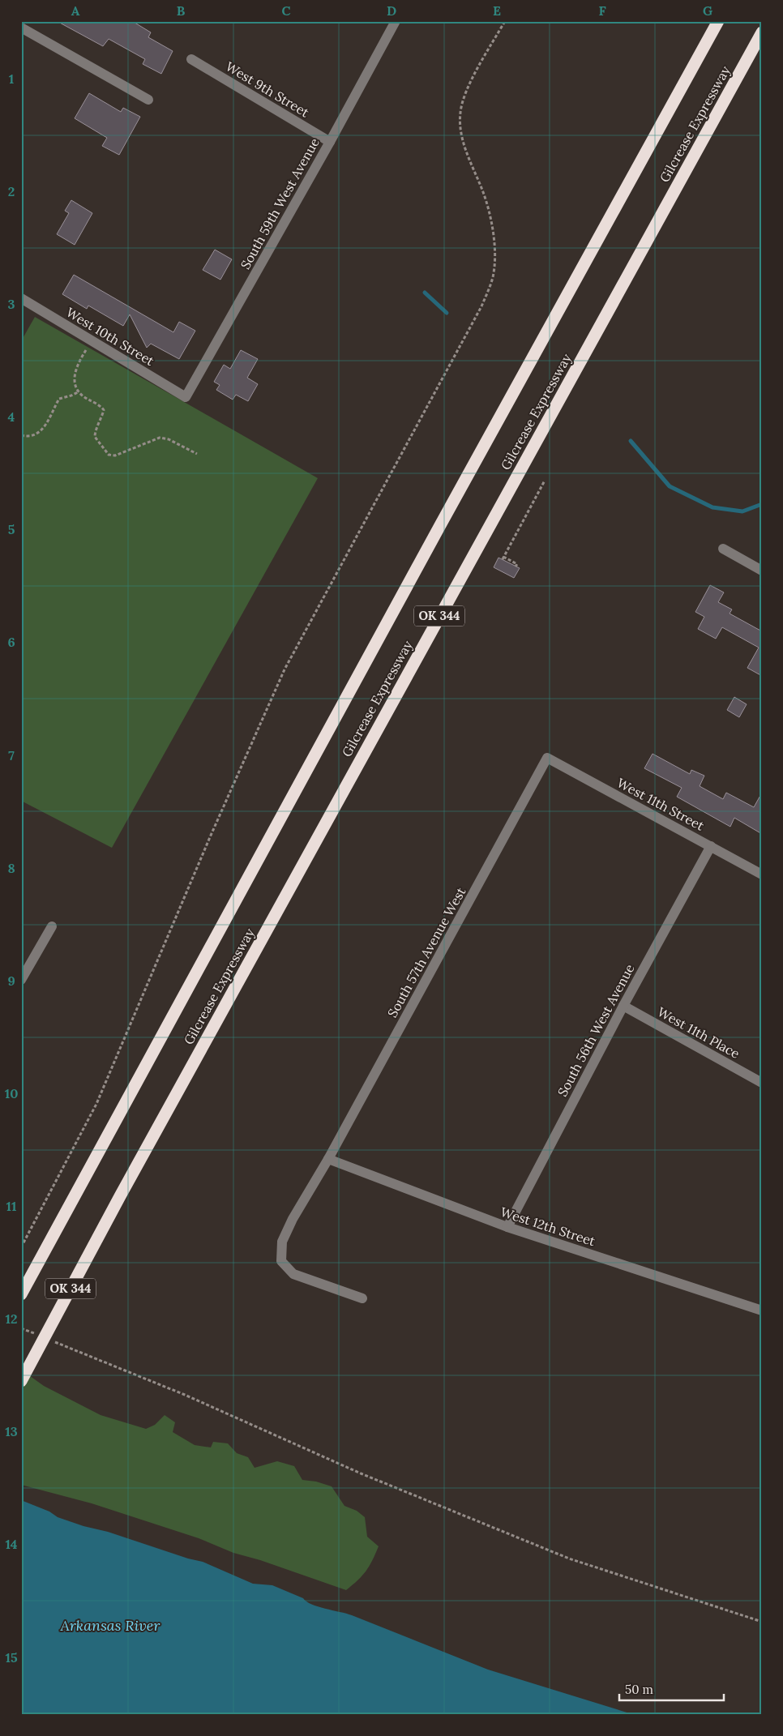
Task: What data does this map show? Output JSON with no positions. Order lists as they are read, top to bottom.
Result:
{
  "streets": {
    "highway": ["Gilcrease Expressway", "OK 344"],
    "street": [
      "West 9th Street",
      "South 59th West Avenue",
      "West 10th Street",
      "West 11th Street",
      "South 57th Avenue West",
      "South 56th West Avenue",
      "West 11th Place",
      "West 12th Street"
    ]
  },
  "crossings": [
    ["West 9th Street", "South 59th West Avenue"],
    ["South 59th West Avenue", "West 10th Street"],
    ["West 11th Street", "South 57th Avenue West"],
    ["West 11th Street", "South 56th West Avenue"],
    ["South 57th Avenue West", "West 12th Street"],
    ["South 56th West Avenue", "West 11th Place"],
    ["South 56th West Avenue", "West 12th Street"]
  ],
  "water": ["Arkansas River"],
  "scale_bar": "50 m",
  "grid": {
    "columns": [
      "A",
      "B",
      "C",
      "D",
      "E",
      "F",
      "G"
    ],
    "rows": [
      "1",
      "2",
      "3",
      "4",
      "5",
      "6",
      "7",
      "8",
      "9",
      "10",
      "11",
      "12",
      "13",
      "14",
      "15"
    ]
  }
}
